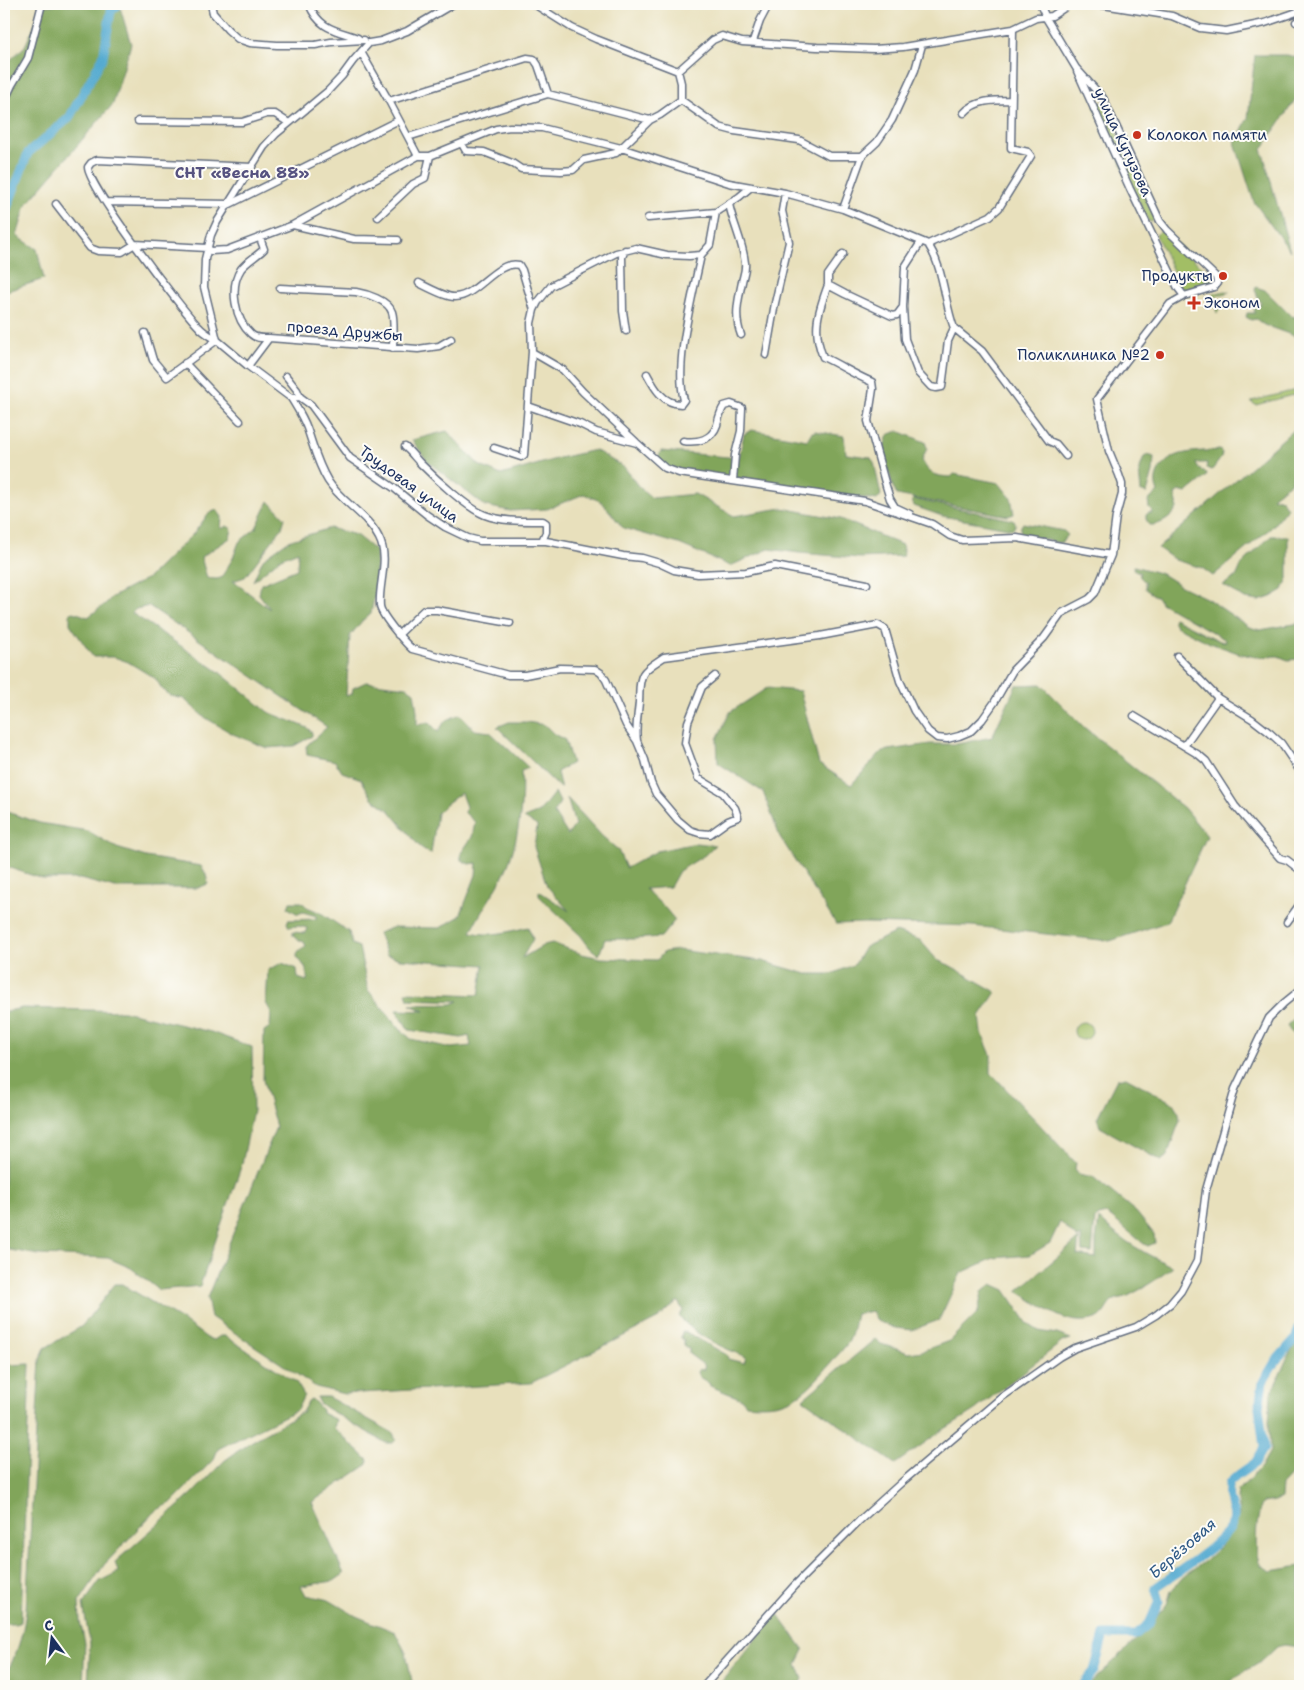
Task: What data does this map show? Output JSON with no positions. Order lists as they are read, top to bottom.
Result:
{
  "streets": {
    "street": ["улица Кутузова", "проезд Дружбы", "Трудовая улица"]
  },
  "districts": ["СНТ «Весна 88»"],
  "water": ["Берёзовая"],
  "places": {
    "other": ["Колокол памяти", "Продукты", "Поликлиника №2"],
    "health": ["Эконом"]
  },
  "north": "top"
}
